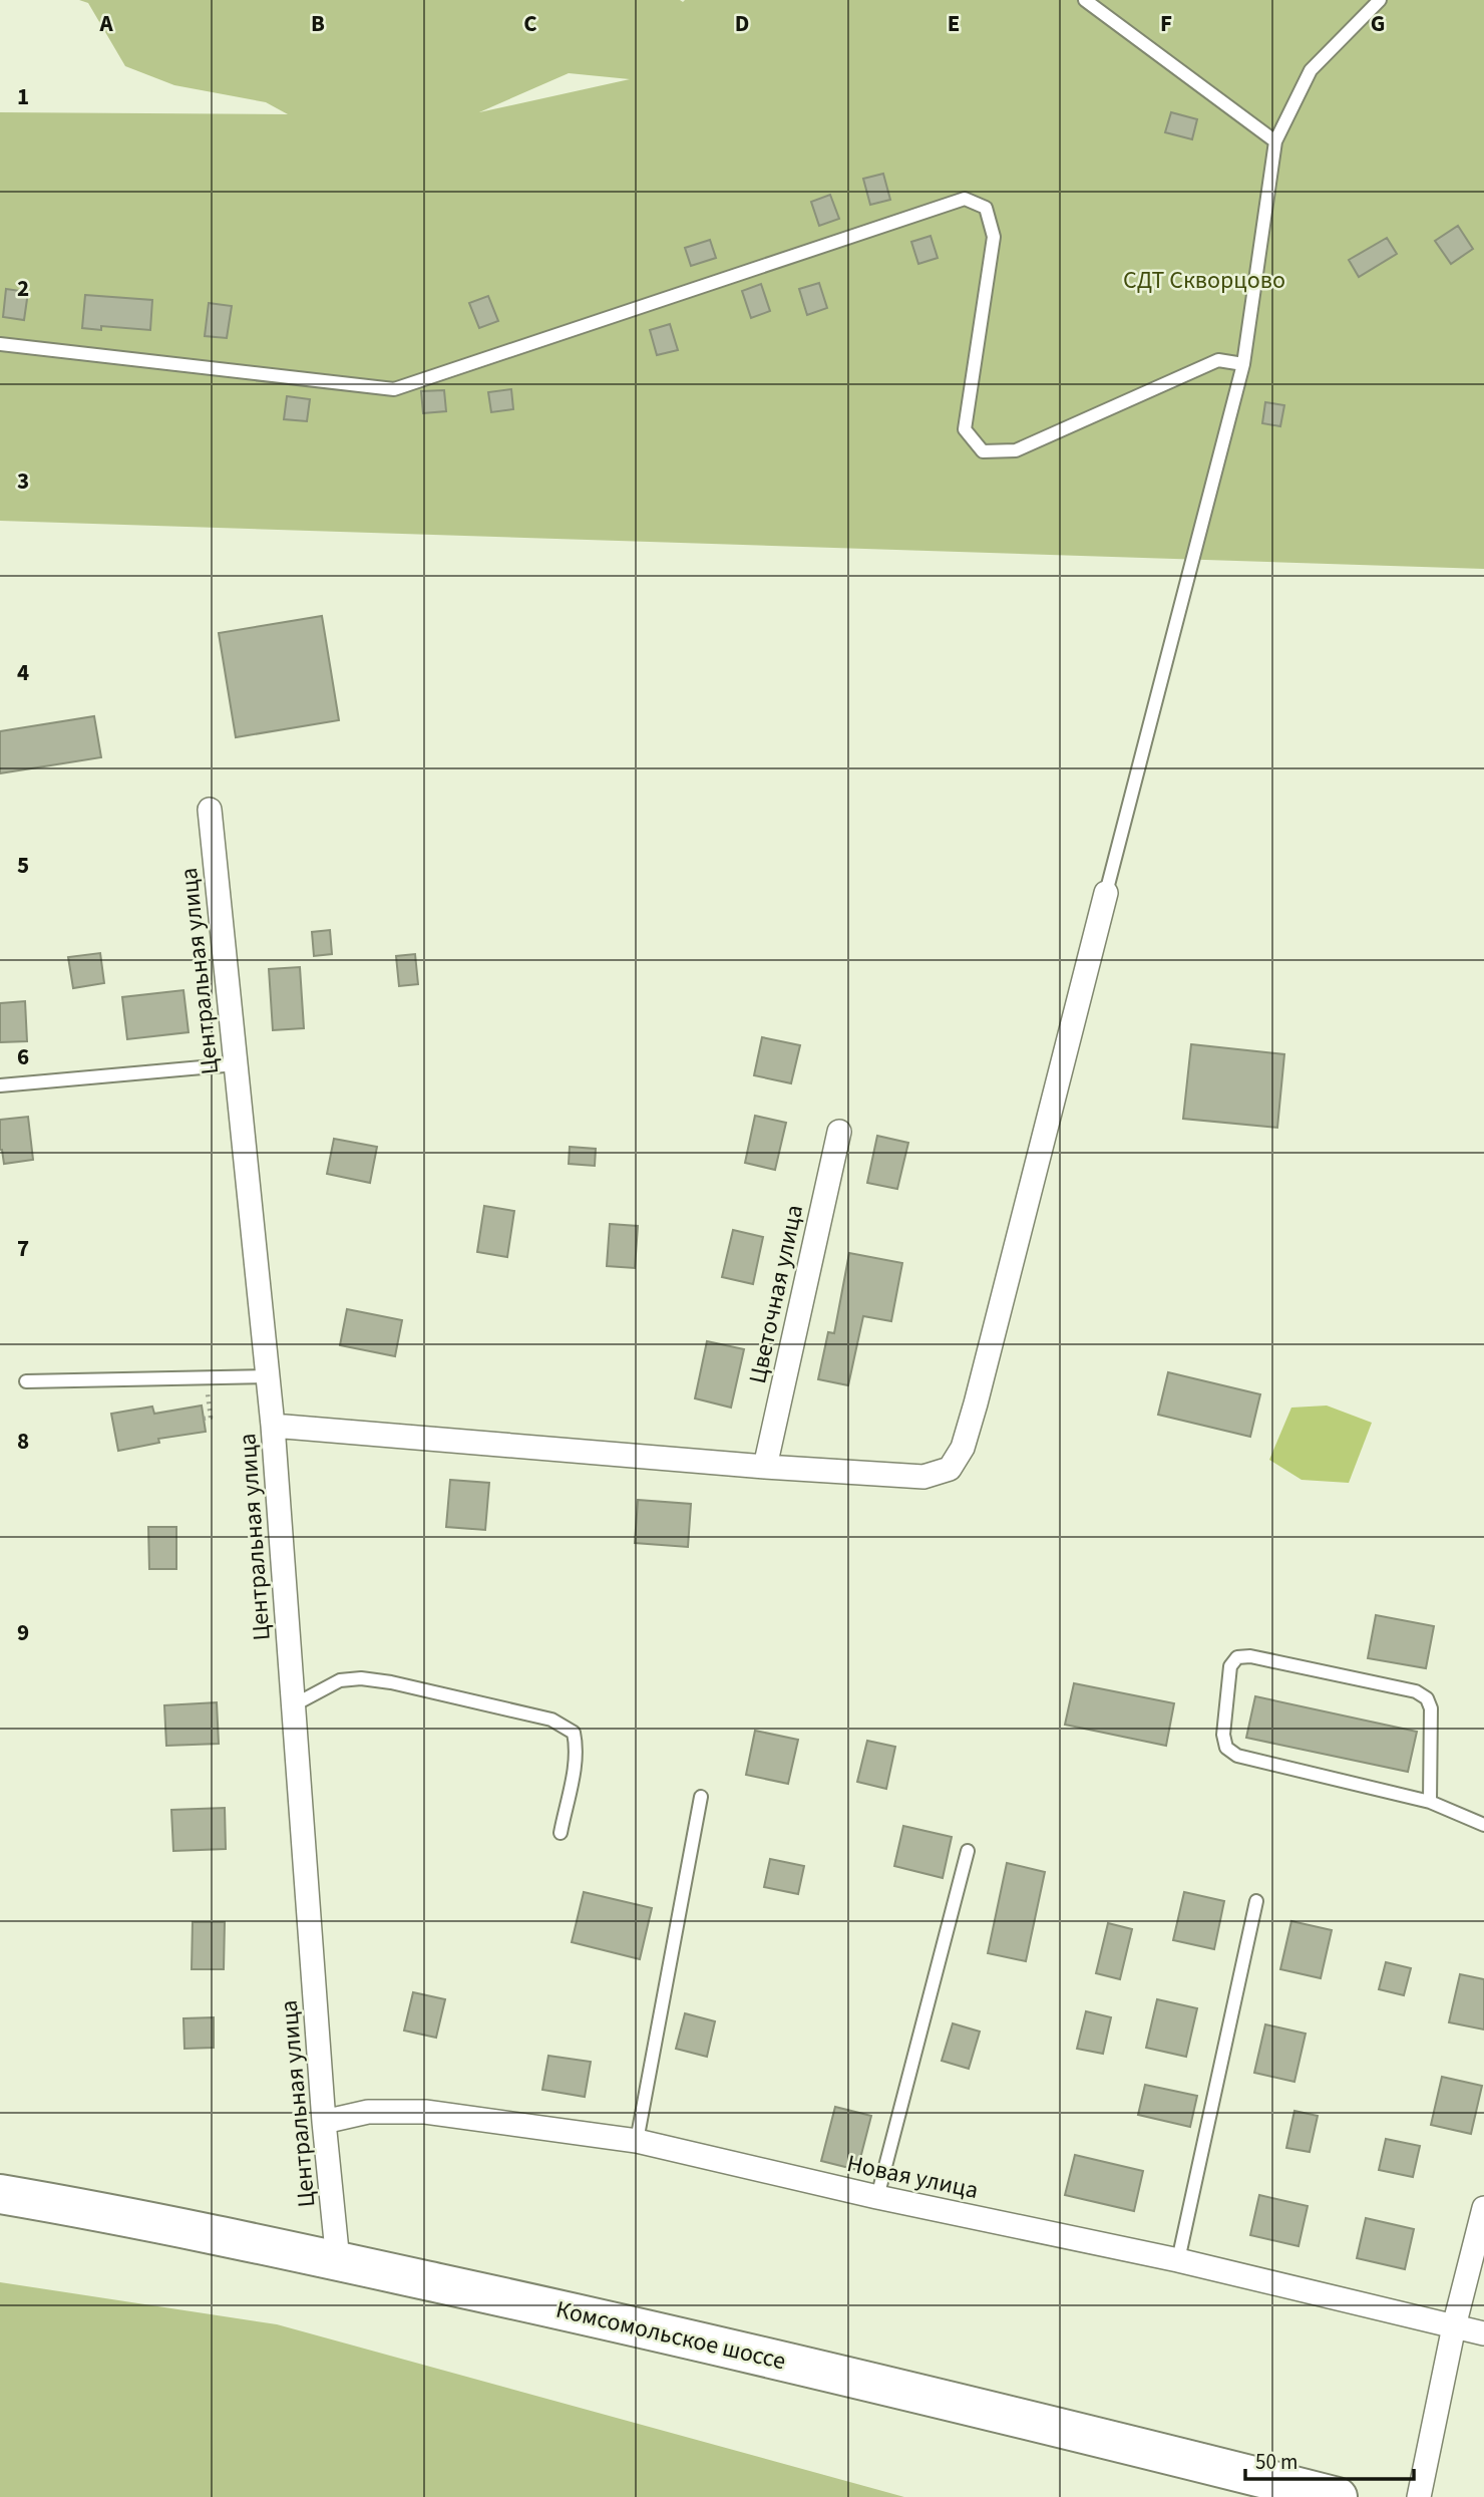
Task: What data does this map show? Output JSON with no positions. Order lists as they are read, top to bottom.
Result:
{
  "streets": {
    "highway": ["Комсомольское шоссе"],
    "street": ["Центральная улица", "Цветочная улица", "Новая улица"]
  },
  "crossings": [
    ["Центральная улица", "Новая улица"],
    ["Центральная улица", "Комсомольское шоссе"]
  ],
  "parks": ["СДТ Скворцово"],
  "scale_bar": "50 m",
  "grid": {
    "columns": [
      "A",
      "B",
      "C",
      "D",
      "E",
      "F",
      "G"
    ],
    "rows": [
      "1",
      "2",
      "3",
      "4",
      "5",
      "6",
      "7",
      "8",
      "9"
    ]
  }
}
